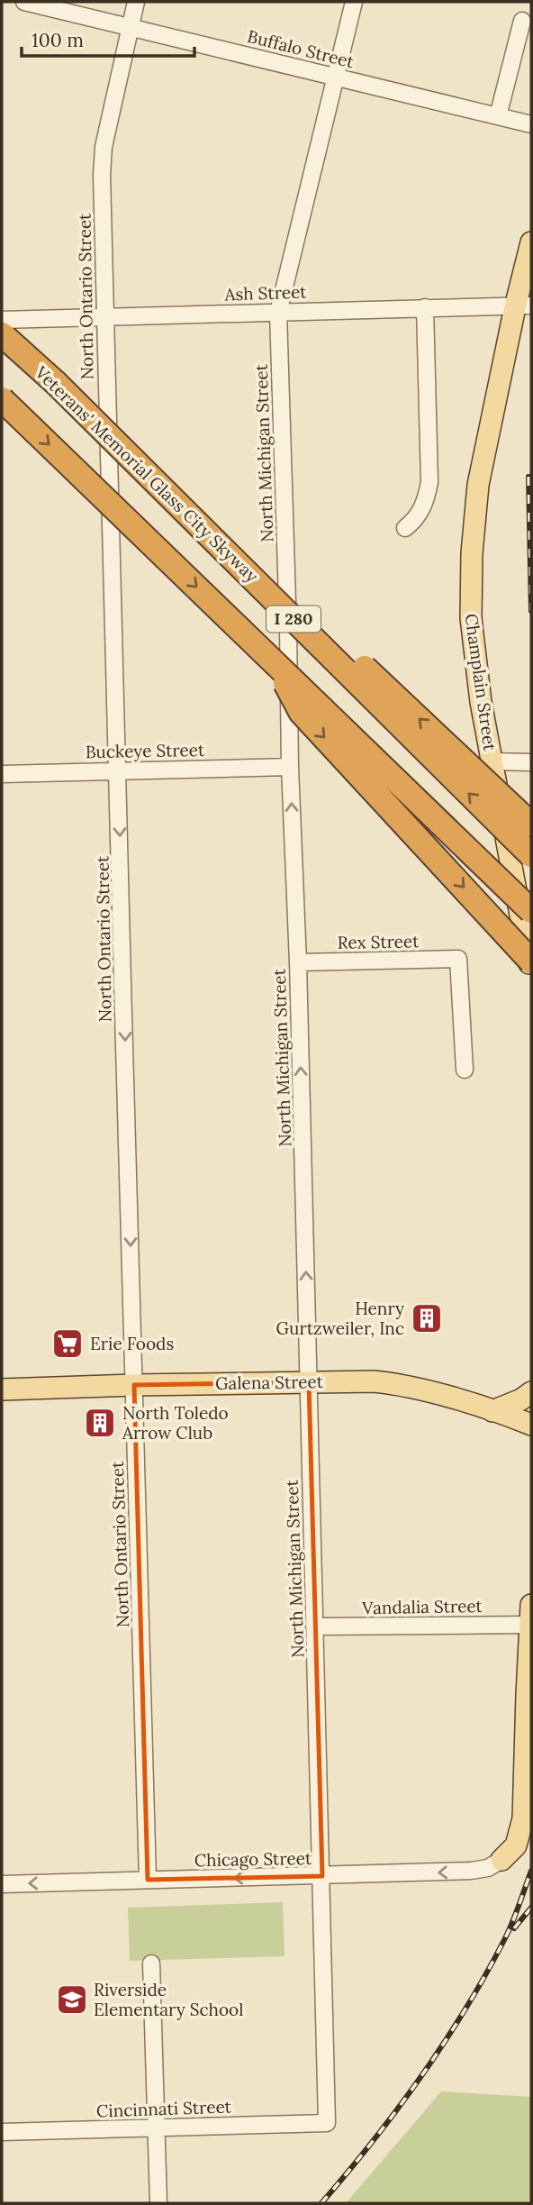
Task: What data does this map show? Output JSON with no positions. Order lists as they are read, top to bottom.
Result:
{
  "streets": {
    "highway": ["Veterans' Memorial Glass City Skyway", "I 280"],
    "main road": ["Champlain Street", "Galena Street"],
    "street": [
      "Buffalo Street",
      "Ash Street",
      "North Ontario Street",
      "North Michigan Street",
      "Buckeye Street",
      "Rex Street",
      "Vandalia Street",
      "Chicago Street",
      "Cincinnati Street"
    ]
  },
  "crossings": [
    ["Buffalo Street", "North Ontario Street"],
    ["Buffalo Street", "North Michigan Street"],
    ["Ash Street", "North Ontario Street"],
    ["Ash Street", "North Michigan Street"],
    ["Ash Street", "Champlain Street"],
    ["North Ontario Street", "Buckeye Street"],
    ["North Ontario Street", "Galena Street"],
    ["North Ontario Street", "Chicago Street"],
    ["North Michigan Street", "Buckeye Street"],
    ["North Michigan Street", "Rex Street"],
    ["North Michigan Street", "Galena Street"],
    ["North Michigan Street", "Vandalia Street"],
    ["North Michigan Street", "Chicago Street"],
    ["North Michigan Street", "Cincinnati Street"]
  ],
  "one_way": ["Chicago Street"],
  "places": {
    "building": ["Henry Gurtzweiler, Inc", "North Toledo Arrow Club"],
    "supermarket": ["Erie Foods"],
    "school or university": ["Riverside Elementary School"]
  },
  "scale_bar": "100 m"
}
